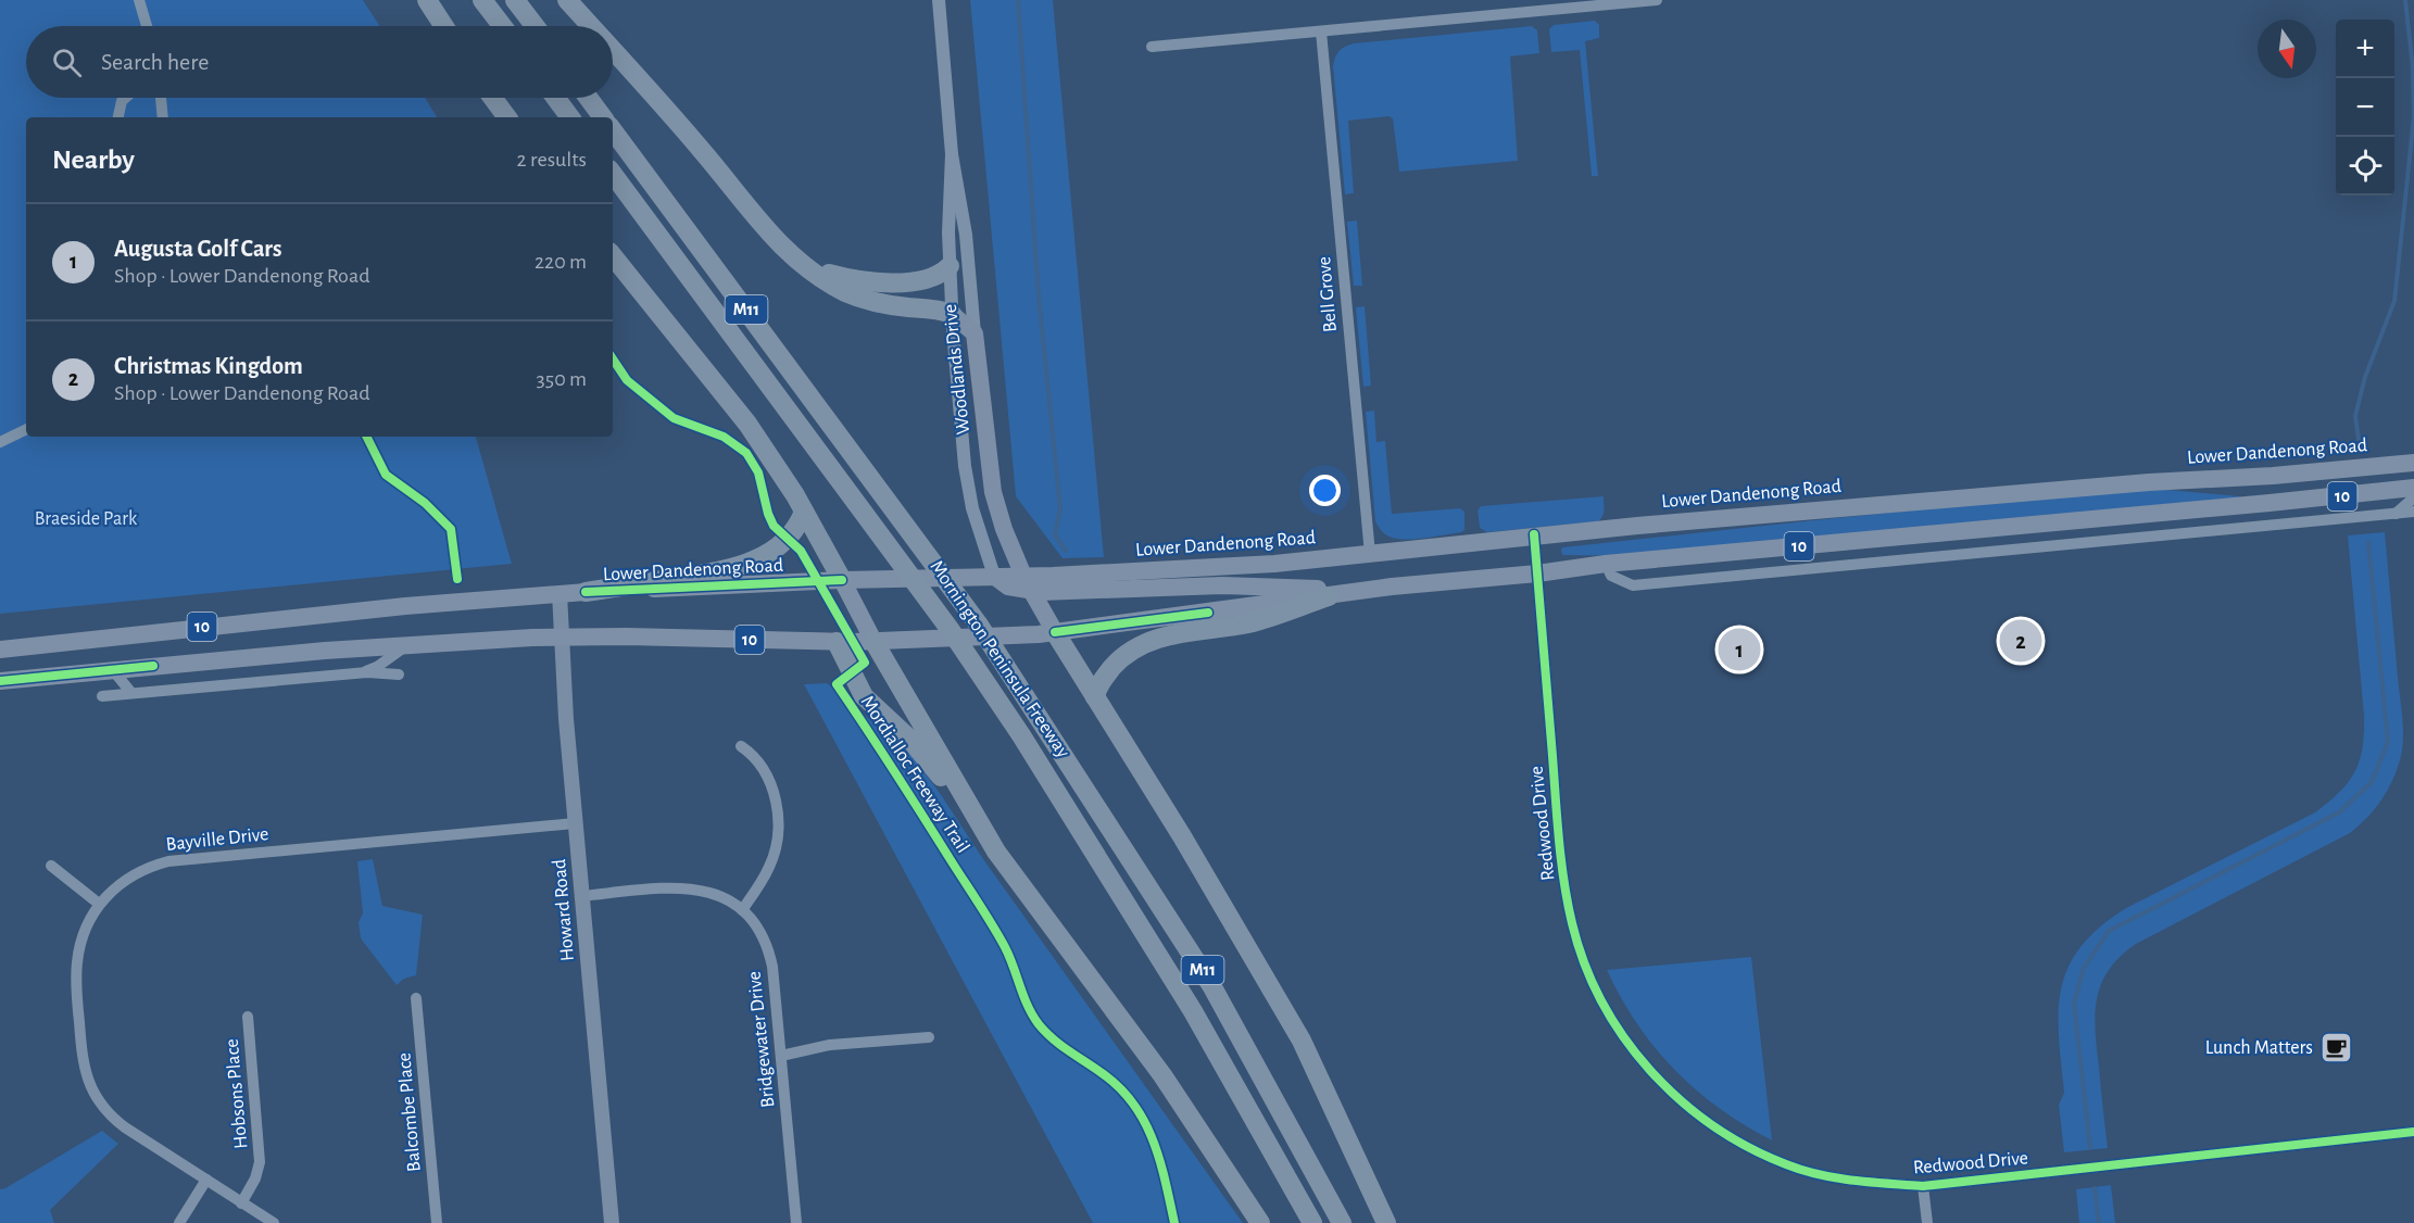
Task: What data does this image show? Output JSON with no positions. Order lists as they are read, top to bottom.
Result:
{
  "streets": {
    "highway": [
      "M11",
      "Lower Dandenong Road",
      "10",
      "Mornington Peninsula Freeway"
    ],
    "main road": ["Woodlands Drive", "Howard Road"],
    "street": [
      "Bell Grove",
      "Redwood Drive",
      "Bayville Drive",
      "Bridgewater Drive",
      "Hobsons Place",
      "Balcombe Place"
    ],
    "cycle path": ["Mordialloc Freeway Trail"]
  },
  "crossings": [
    ["Bell Grove", "Lower Dandenong Road"],
    ["Woodlands Drive", "Lower Dandenong Road"],
    ["Lower Dandenong Road", "Redwood Drive"],
    ["Lower Dandenong Road", "Howard Road"],
    ["10", "Redwood Drive"],
    ["10", "Howard Road"],
    ["Bayville Drive", "Howard Road"],
    ["Bayville Drive", "Hobsons Place"],
    ["Howard Road", "Bridgewater Drive"]
  ],
  "parks": ["Braeside Park"],
  "places": {
    "cafe": ["Lunch Matters"]
  },
  "north": "bottom",
  "page": {
    "map_buttons": ["+", "−"],
    "search": "Search here",
    "heading": ["Nearby", "2 results"],
    "list": [
      {
        "mark": "1",
        "name": "Augusta Golf Cars",
        "note": "Shop · Lower Dandenong Road",
        "value": "220 m"
      },
      {
        "mark": "2",
        "name": "Christmas Kingdom",
        "note": "Shop · Lower Dandenong Road",
        "value": "350 m"
      }
    ],
    "pins": ["2", "1"]
  }
}
